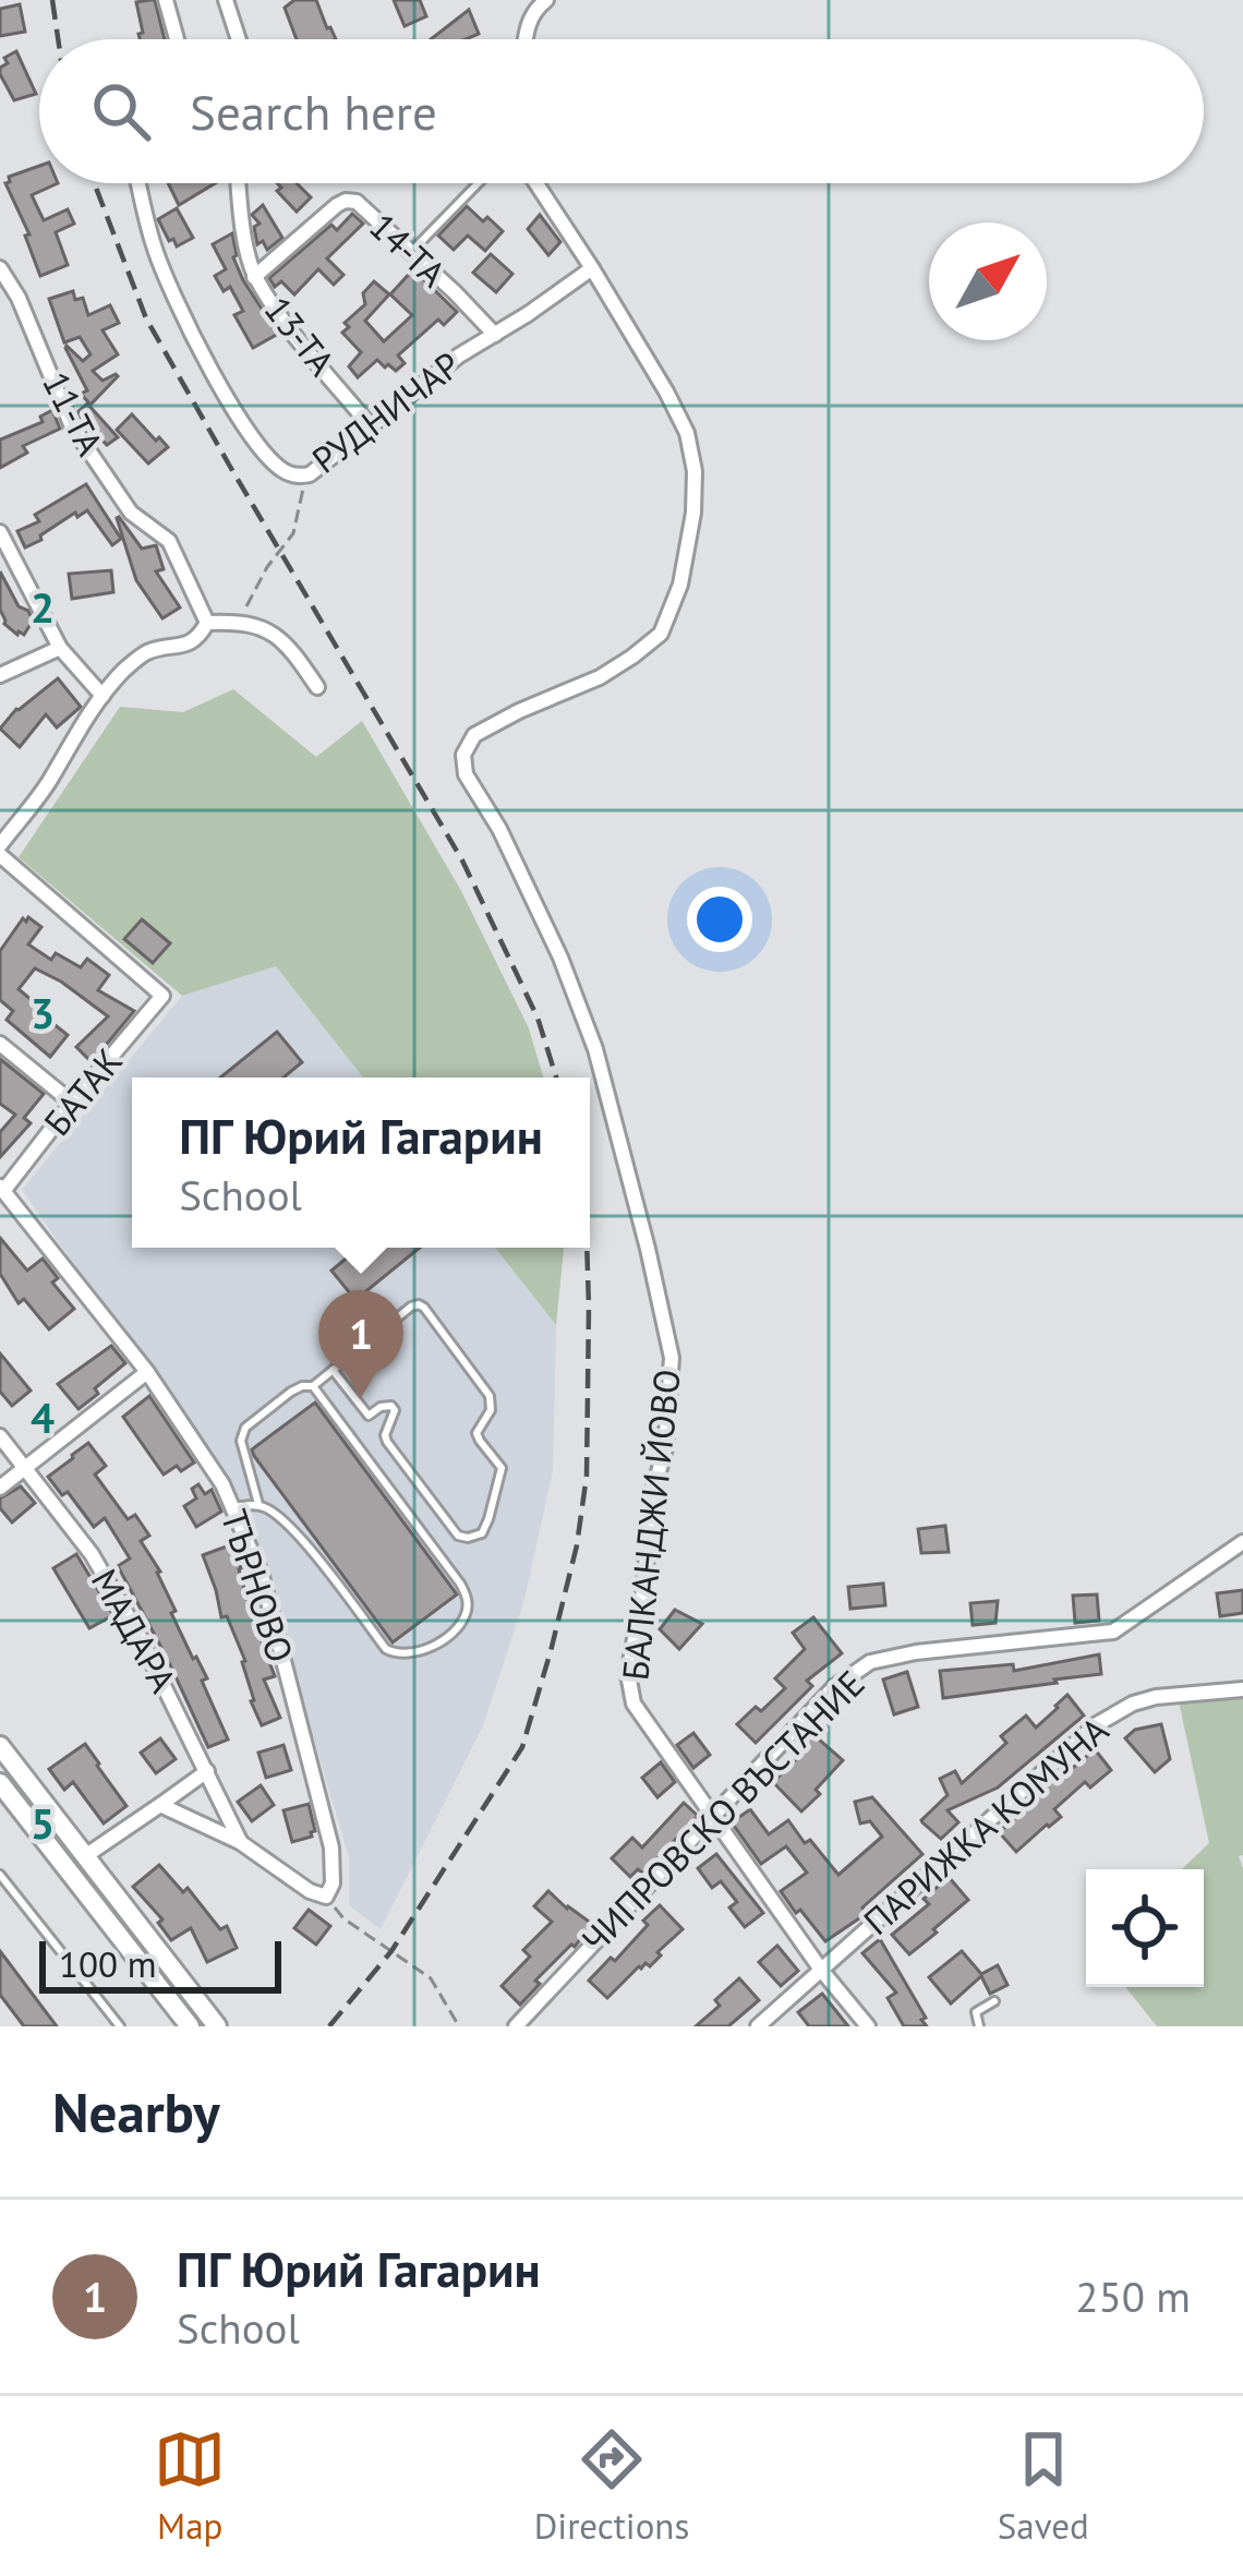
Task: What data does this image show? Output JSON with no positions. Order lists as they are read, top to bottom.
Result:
{
  "streets": {
    "street": [
      "14-ТА",
      "13-ТА",
      "РУДНИЧАР",
      "11-ТА",
      "БАТАК",
      "БАЛКАНДЖИ ЙОВО",
      "ТЪРНОВО",
      "МАДАРА",
      "ЧИПРОВСКО ВЪСТАНИЕ",
      "ПАРИЖКА КОМУНА"
    ]
  },
  "crossings": [
    ["14-ТА", "13-ТА"],
    ["14-ТА", "РУДНИЧАР"],
    ["13-ТА", "РУДНИЧАР"],
    ["РУДНИЧАР", "БАЛКАНДЖИ ЙОВО"],
    ["БАТАК", "ТЪРНОВО"],
    ["БАЛКАНДЖИ ЙОВО", "ЧИПРОВСКО ВЪСТАНИЕ"],
    ["БАЛКАНДЖИ ЙОВО", "ПАРИЖКА КОМУНА"]
  ],
  "scale_bar": "100 m",
  "north": "top right",
  "page": {
    "search": "Search here",
    "popup": ["ПГ Юрий Гагарин", "School"],
    "pins": "1",
    "scale": "100 m",
    "heading": "Nearby",
    "list": [
      {
        "mark": "1",
        "name": "ПГ Юрий Гагарин",
        "note": "School",
        "value": "250 m"
      }
    ],
    "nav": ["Map", "Directions", "Saved"]
  },
  "grid": {
    "rows": [
      "2",
      "3",
      "4",
      "5"
    ]
  }
}
